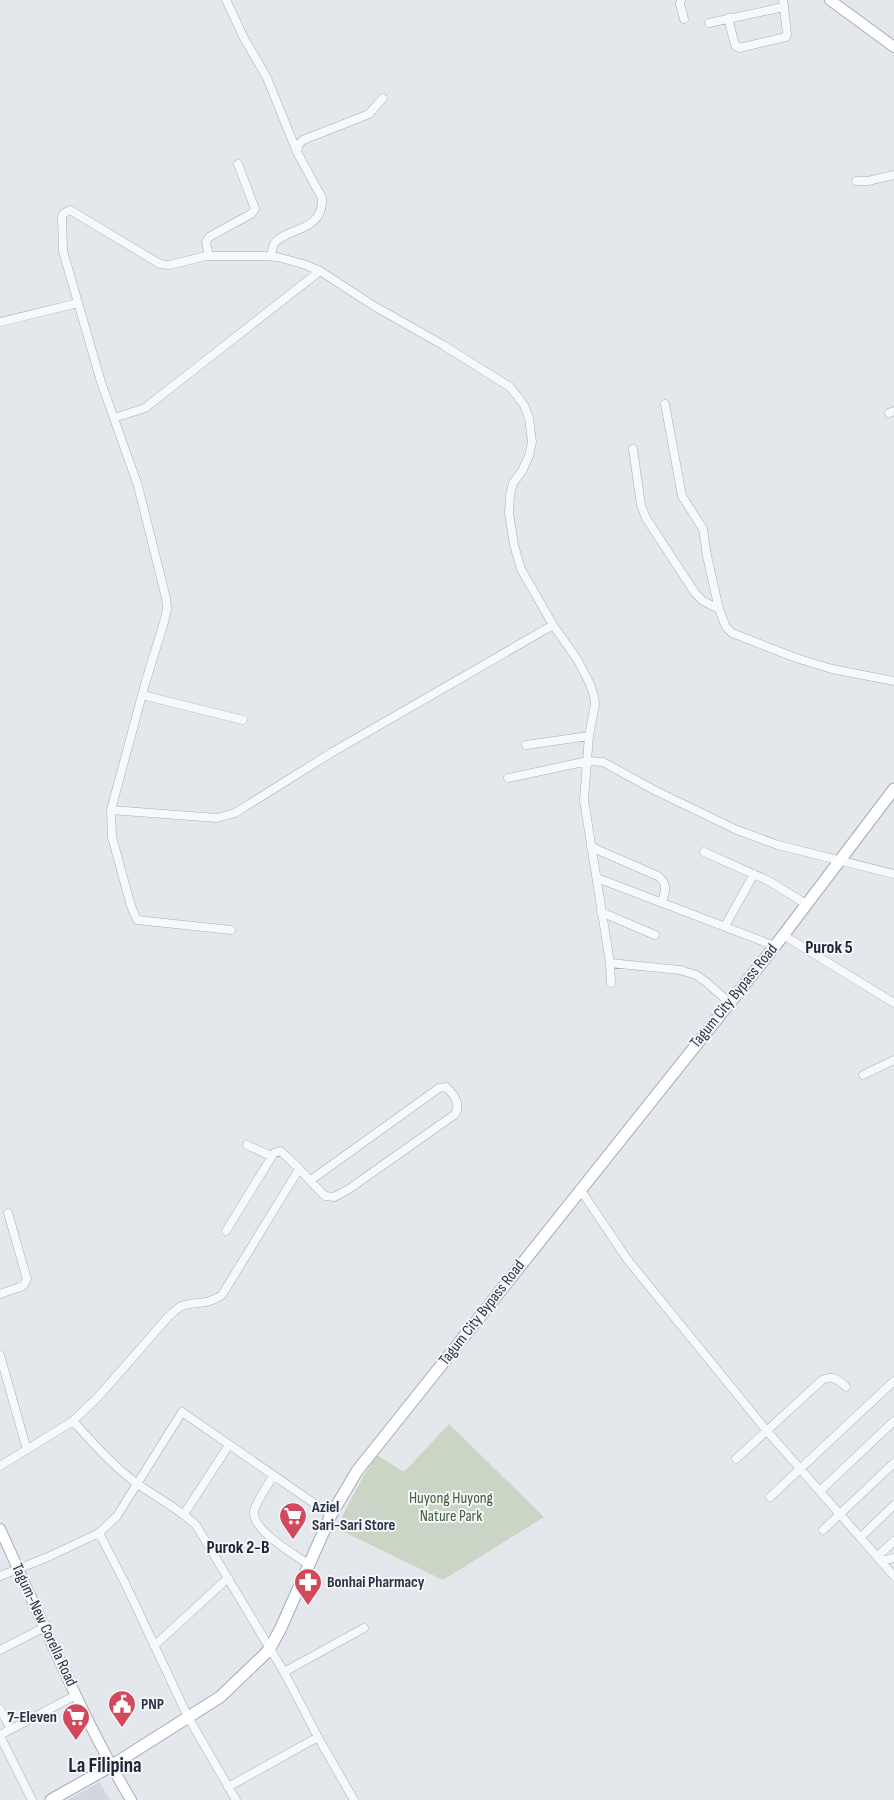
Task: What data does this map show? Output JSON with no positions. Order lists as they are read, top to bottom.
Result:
{
  "streets": {
    "main road": ["Tagum City Bypass Road", "Tagum-New Corella Road"]
  },
  "crossings": [
    ["Tagum City Bypass Road", "Tagum-New Corella Road"]
  ],
  "districts": ["Purok 5", "Purok 2-B", "La Filipina"],
  "parks": ["Huyong Huyong Nature Park"],
  "places": {
    "supermarket": ["Aziel Sari-Sari Store", "7-Eleven"],
    "pharmacy": ["Bonhai Pharmacy"],
    "public building": ["PNP"]
  }
}
